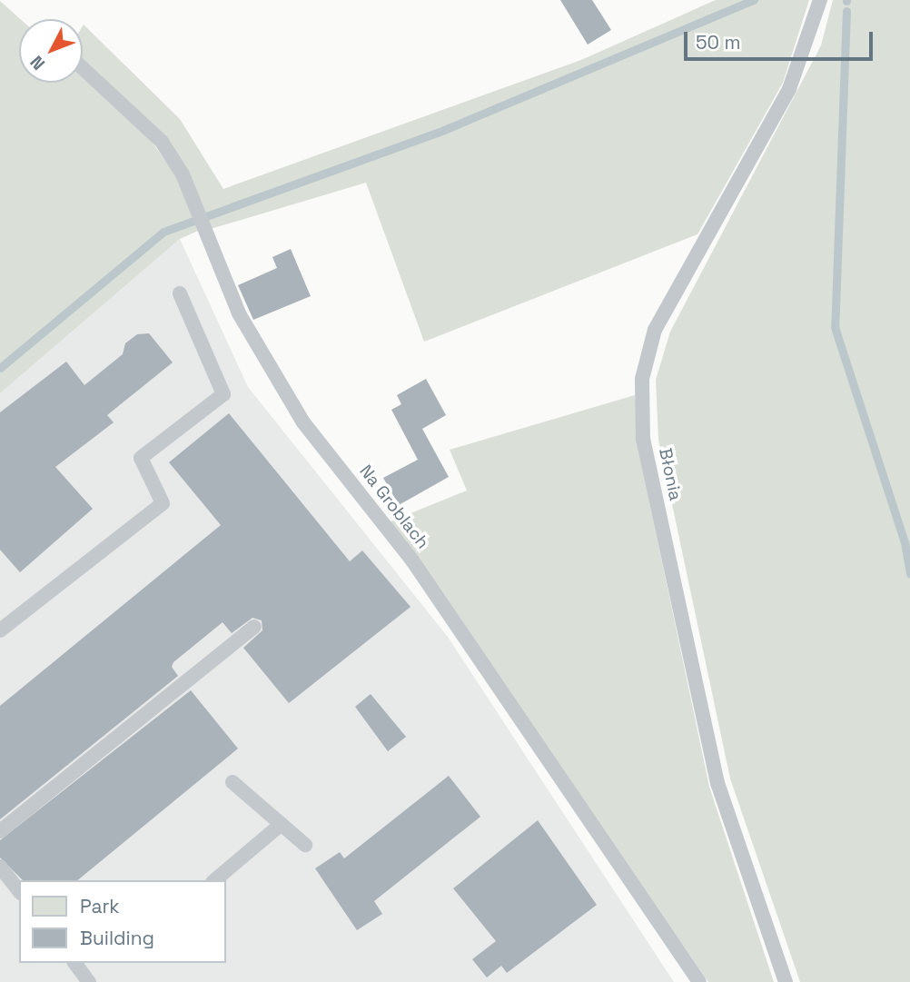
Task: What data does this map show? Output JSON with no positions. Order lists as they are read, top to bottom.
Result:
{
  "streets": {
    "lane": ["Błonia", "Na Groblach"]
  },
  "legend": ["Park", "Building"],
  "scale_bar": "50 m",
  "north": "bottom left"
}
